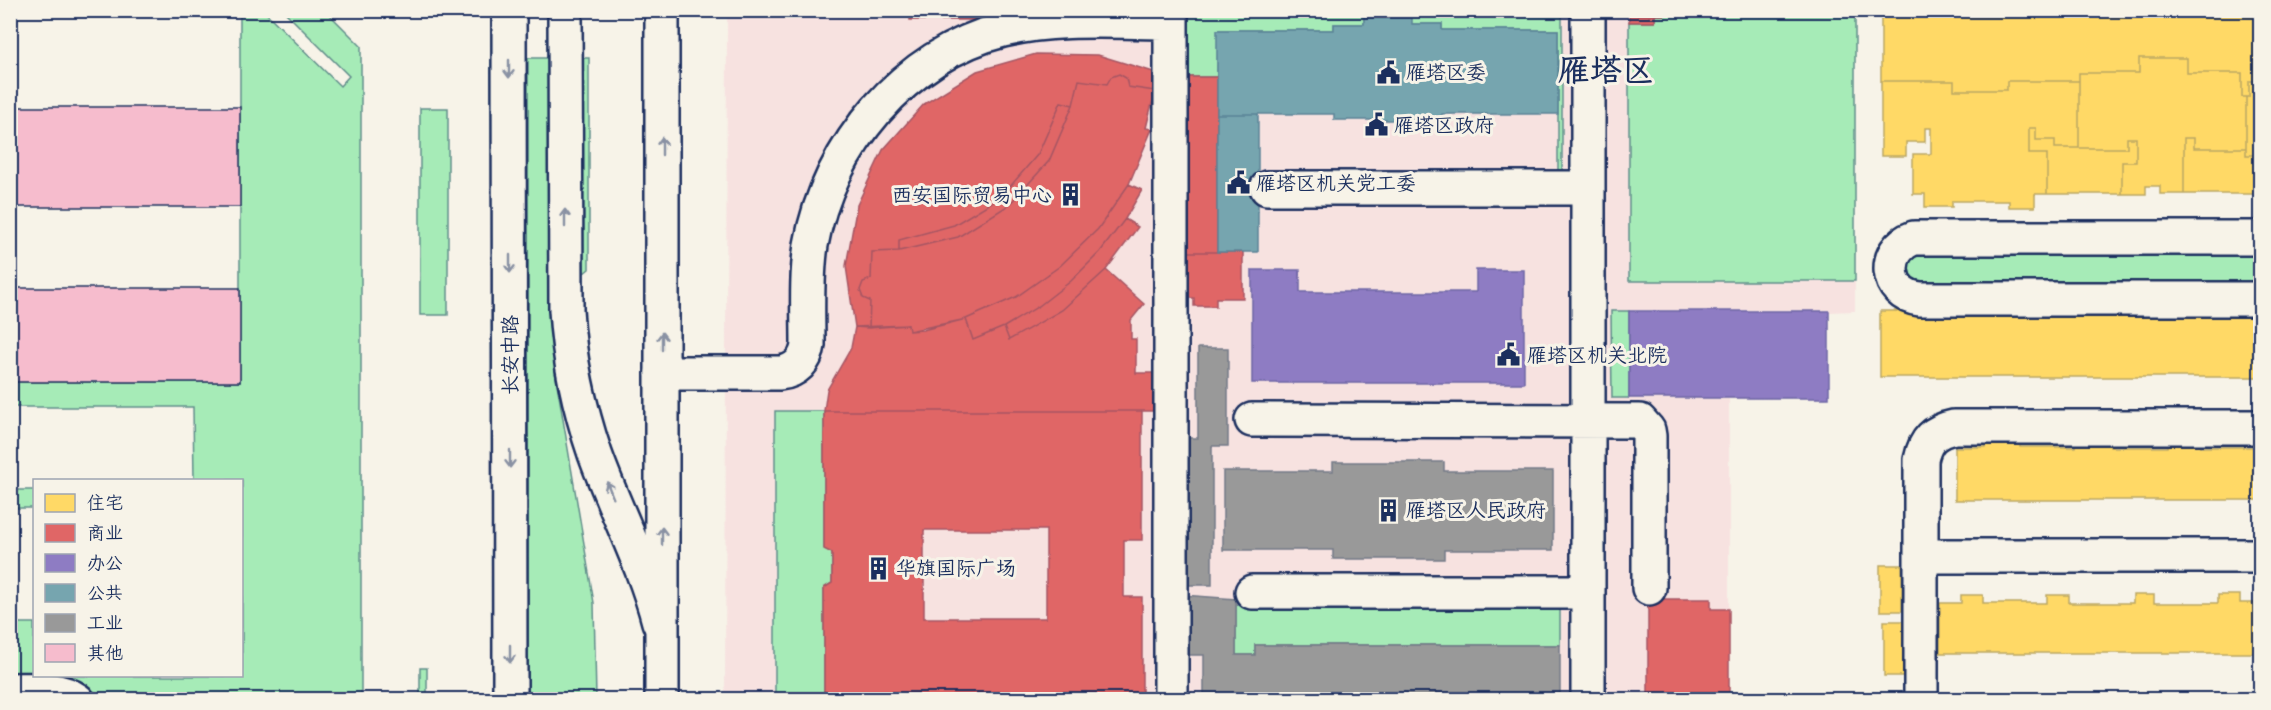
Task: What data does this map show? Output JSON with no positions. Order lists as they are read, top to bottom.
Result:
{
  "streets": {
    "street": ["长安中路"]
  },
  "districts": ["雁塔区"],
  "places": {
    "public building": [
      "雁塔区委",
      "雁塔区政府",
      "雁塔区机关党工委",
      "雁塔区机关北院"
    ],
    "building": ["西安国际贸易中心", "雁塔区人民政府", "华旗国际广场"]
  },
  "legend": [
    "住宅",
    "商业",
    "办公",
    "公共",
    "工业",
    "其他"
  ]
}
